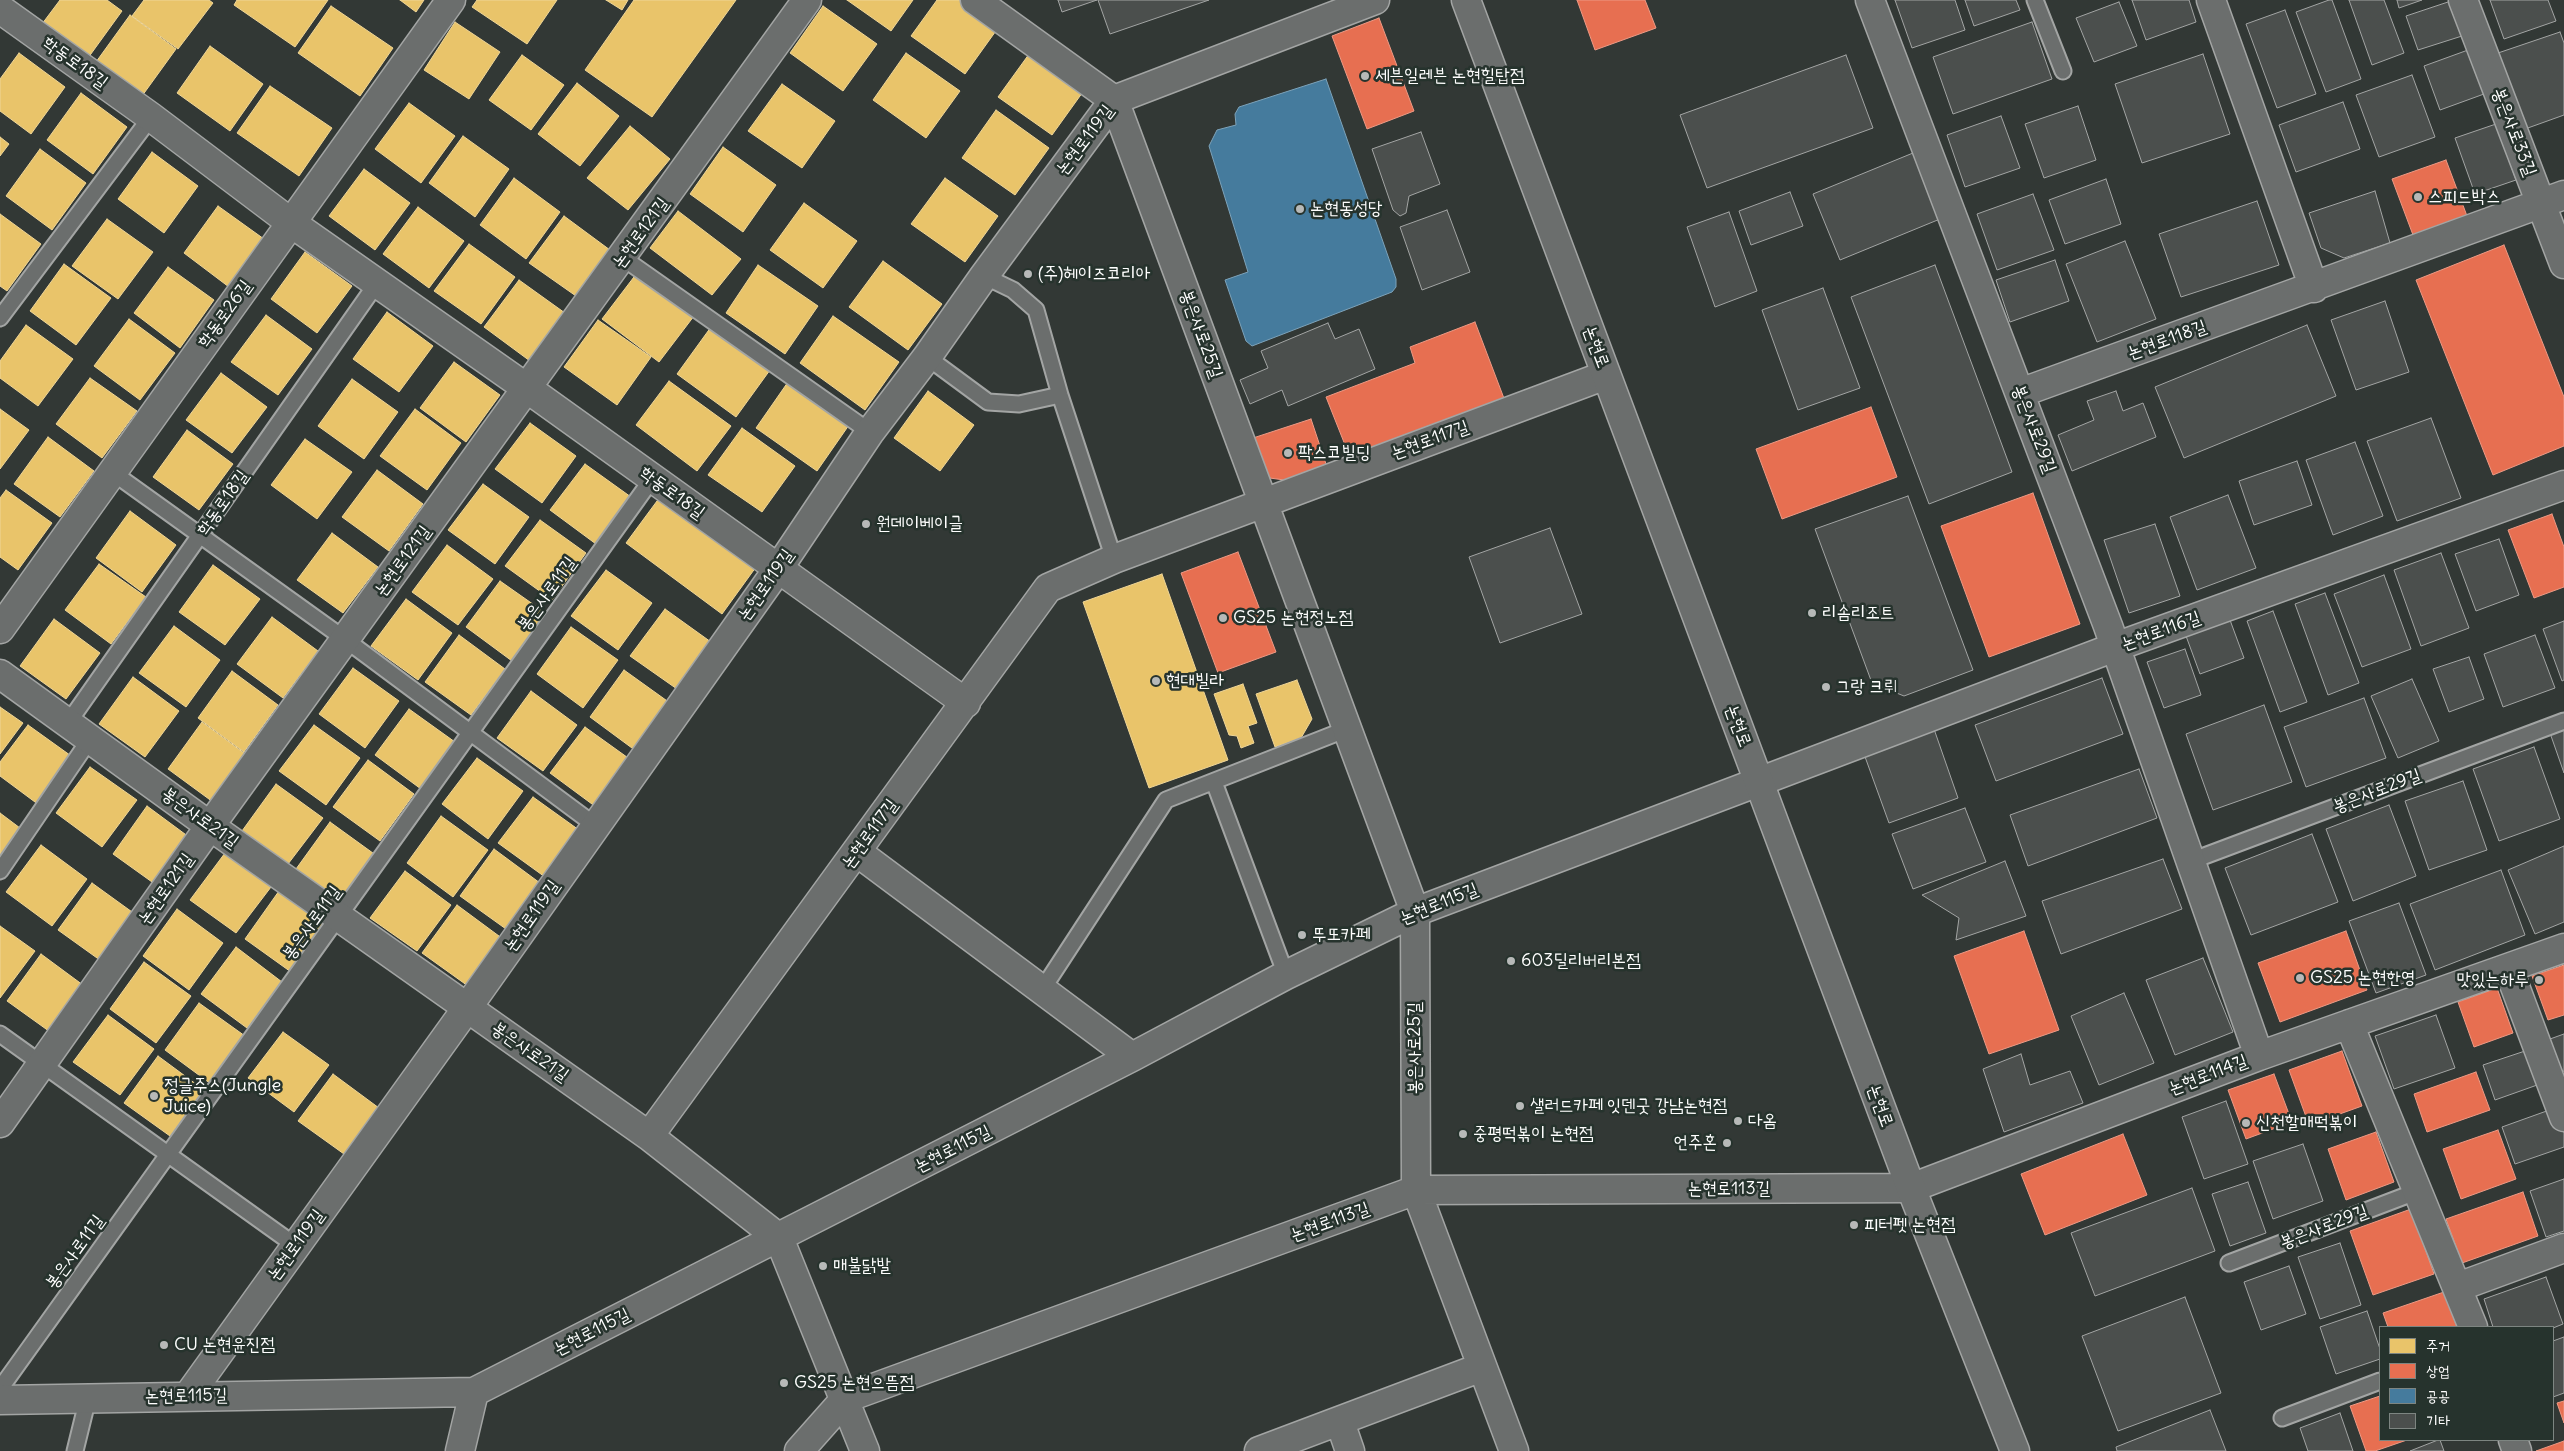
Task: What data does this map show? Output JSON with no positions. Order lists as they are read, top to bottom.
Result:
{
  "streets": {
    "street": [
      "학동로18길",
      "봉은사로33길",
      "논현로119길",
      "논현로121길",
      "학동로26길",
      "봉은사로25길",
      "논현로118길",
      "논현로",
      "봉은사로29길",
      "논현로117길",
      "논현로116길",
      "봉은사로21길",
      "논현로115길",
      "논현로114길",
      "논현로113길"
    ],
    "lane": ["봉은사로11길"]
  },
  "crossings": [
    ["학동로18길", "논현로119길"],
    ["학동로18길", "논현로121길"],
    ["학동로18길", "학동로26길"],
    ["학동로18길", "논현로117길"],
    ["학동로18길", "봉은사로11길"],
    ["학동로18길", "봉은사로21길"],
    ["봉은사로33길", "논현로118길"],
    ["논현로119길", "봉은사로25길"],
    ["논현로119길", "봉은사로21길"],
    ["논현로119길", "논현로115길"],
    ["논현로121길", "봉은사로21길"],
    ["봉은사로25길", "논현로117길"],
    ["봉은사로25길", "논현로115길"],
    ["봉은사로25길", "논현로113길"],
    ["논현로118길", "봉은사로29길"],
    ["논현로", "논현로117길"],
    ["논현로", "논현로116길"],
    ["논현로", "논현로115길"],
    ["논현로", "논현로114길"],
    ["논현로", "논현로113길"],
    ["봉은사로29길", "논현로116길"],
    ["봉은사로29길", "논현로114길"],
    ["논현로117길", "봉은사로21길"],
    ["봉은사로11길", "봉은사로21길"],
    ["논현로116길", "논현로115길"],
    ["봉은사로21길", "논현로115길"],
    ["봉은사로21길", "논현로113길"],
    ["논현로114길", "논현로113길"]
  ],
  "places": [
    "세븐일레븐 논현힐탑점",
    "스피드박스",
    "논현동성당",
    "(주)헤이즈코리아",
    "팍스코빌딩",
    "원데이베이글",
    "리솜리조트",
    "GS25 논현정노점",
    "현대빌라",
    "그랑 크뤼",
    "뚜또카페",
    "603딜리버리본점",
    "GS25 논현한영",
    "맛있는하루",
    "정글주스(Jungle Juice)",
    "샐러드카페 잇덴굿 강남논현점",
    "다옴",
    "신천할매떡볶이",
    "중평떡볶이 논현점",
    "언주혼",
    "피터펫 논현점",
    "매불닭발",
    "CU 논현윤진점",
    "GS25 논현으뜸점"
  ],
  "legend": [
    "주거",
    "상업",
    "공공",
    "기타"
  ]
}
